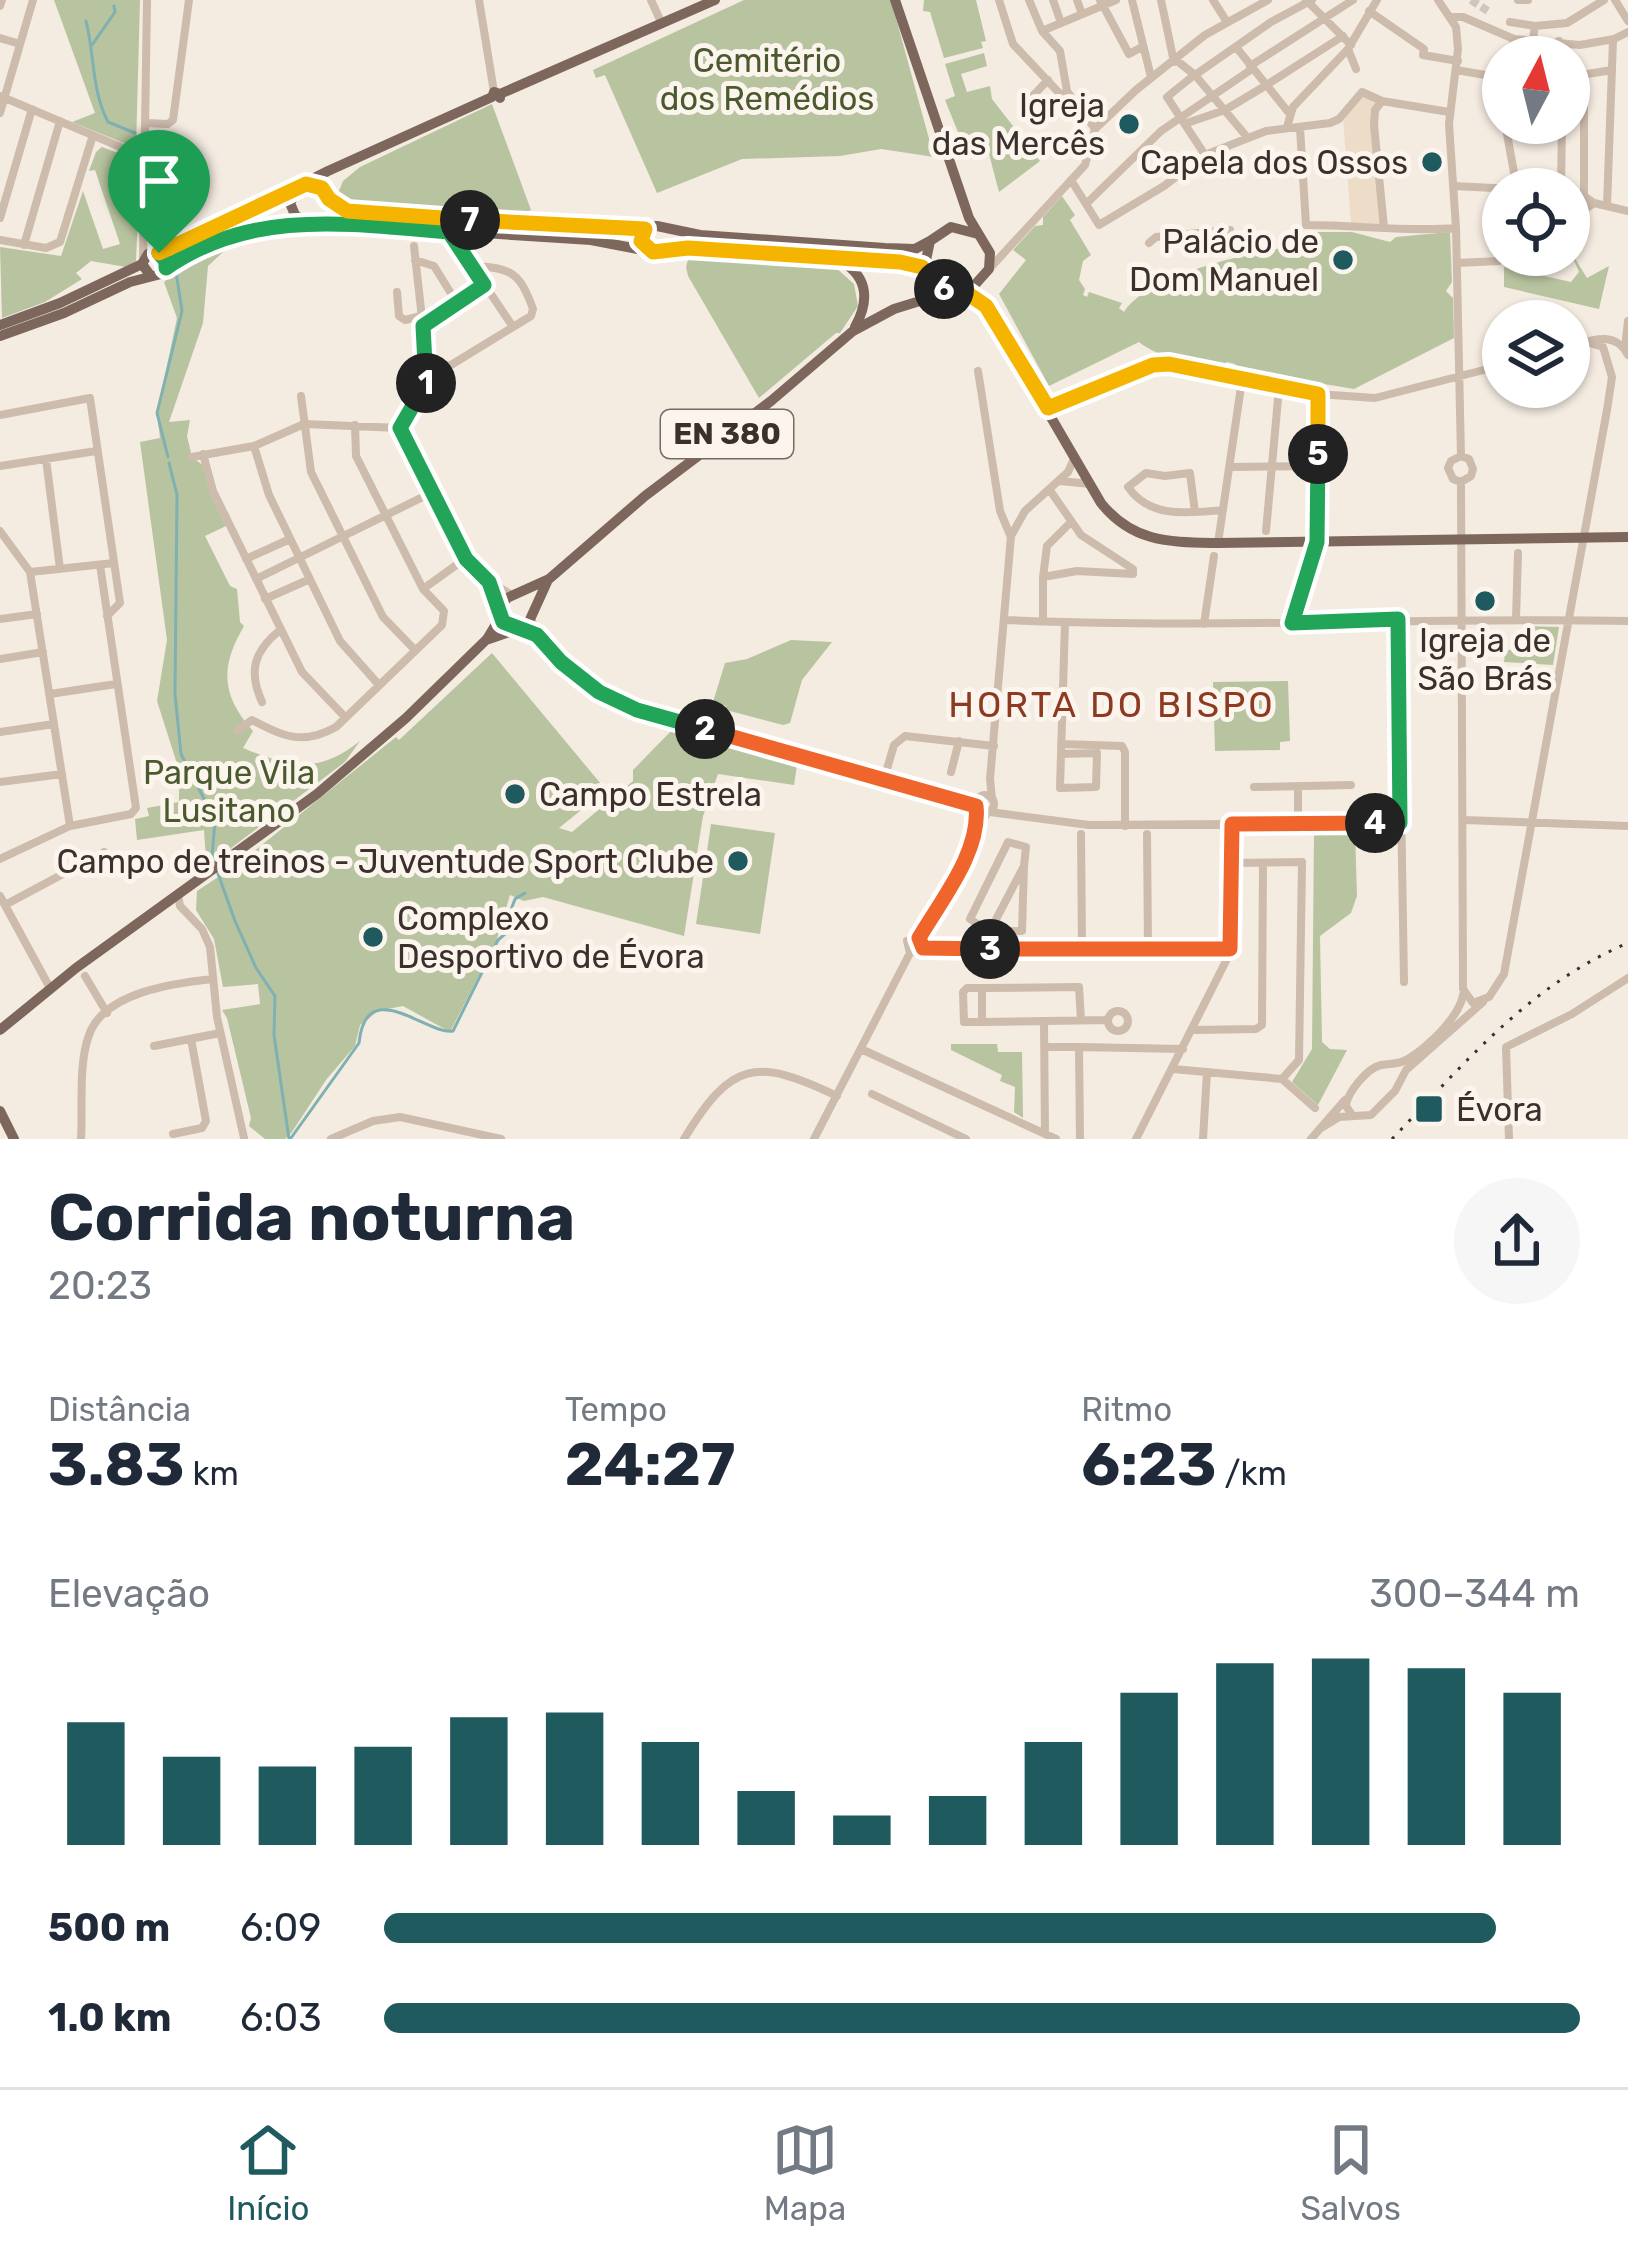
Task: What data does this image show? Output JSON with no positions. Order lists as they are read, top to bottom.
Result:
{
  "streets": {
    "main road": ["EN 380"]
  },
  "districts": ["HORTA DO BISPO"],
  "parks": ["Cemitério dos Remédios", "Parque Vila Lusitano"],
  "places": {
    "other": [
      "Igreja das Mercês",
      "Capela dos Ossos",
      "Palácio de Dom Manuel",
      "Igreja de São Brás",
      "Campo Estrela",
      "Campo de treinos - Juventude Sport Clube",
      "Complexo Desportivo de Évora"
    ],
    "transit": ["Évora"]
  },
  "north": "top",
  "page": {
    "pins": [
      "7",
      "6",
      "1",
      "5",
      "2",
      "4",
      "3"
    ],
    "heading": ["Corrida noturna", "20:23"],
    "stats": [
      ["Distância", "3.83 km"],
      ["Tempo", "24:27"],
      ["Ritmo", "6:23 /km"]
    ],
    "chart": ["Elevação", "300–344 m"],
    "list": [
      {
        "name": "500 m",
        "note": "6:09"
      },
      {
        "name": "1.0 km",
        "note": "6:03"
      }
    ],
    "tabs": ["Início", "Mapa", "Salvos"]
  }
}
